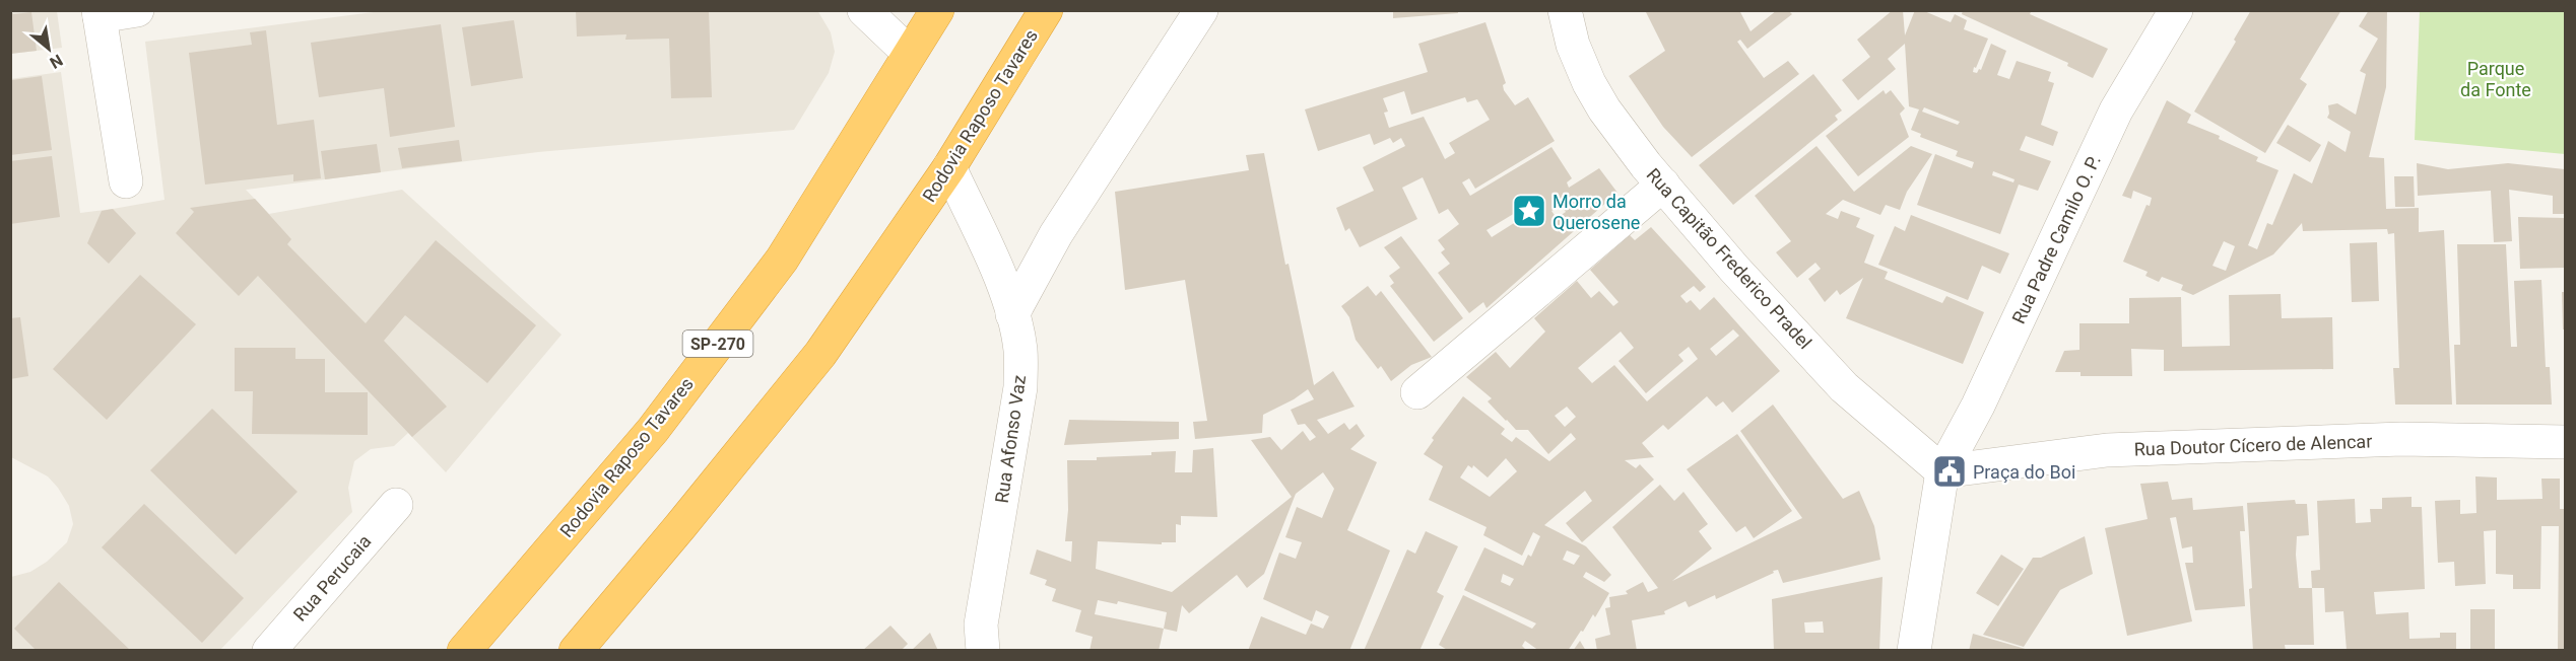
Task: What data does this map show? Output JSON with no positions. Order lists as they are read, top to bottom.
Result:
{
  "streets": {
    "highway": ["Rodovia Raposo Tavares", "SP-270"],
    "street": [
      "Rua Padre Camilo O. P.",
      "Rua Capitão Frederico Pradel",
      "Rua Afonso Vaz",
      "Rua Doutor Cícero de Alencar",
      "Rua Perucaia"
    ]
  },
  "crossings": [
    ["Rodovia Raposo Tavares", "Rua Afonso Vaz"],
    ["Rua Padre Camilo O. P.", "Rua Capitão Frederico Pradel"],
    ["Rua Padre Camilo O. P.", "Rua Doutor Cícero de Alencar"],
    ["Rua Capitão Frederico Pradel", "Rua Doutor Cícero de Alencar"]
  ],
  "parks": ["Parque da Fonte"],
  "places": {
    "place": ["Morro da Querosene"],
    "public building": ["Praça do Boi"]
  },
  "north": "bottom right"
}
